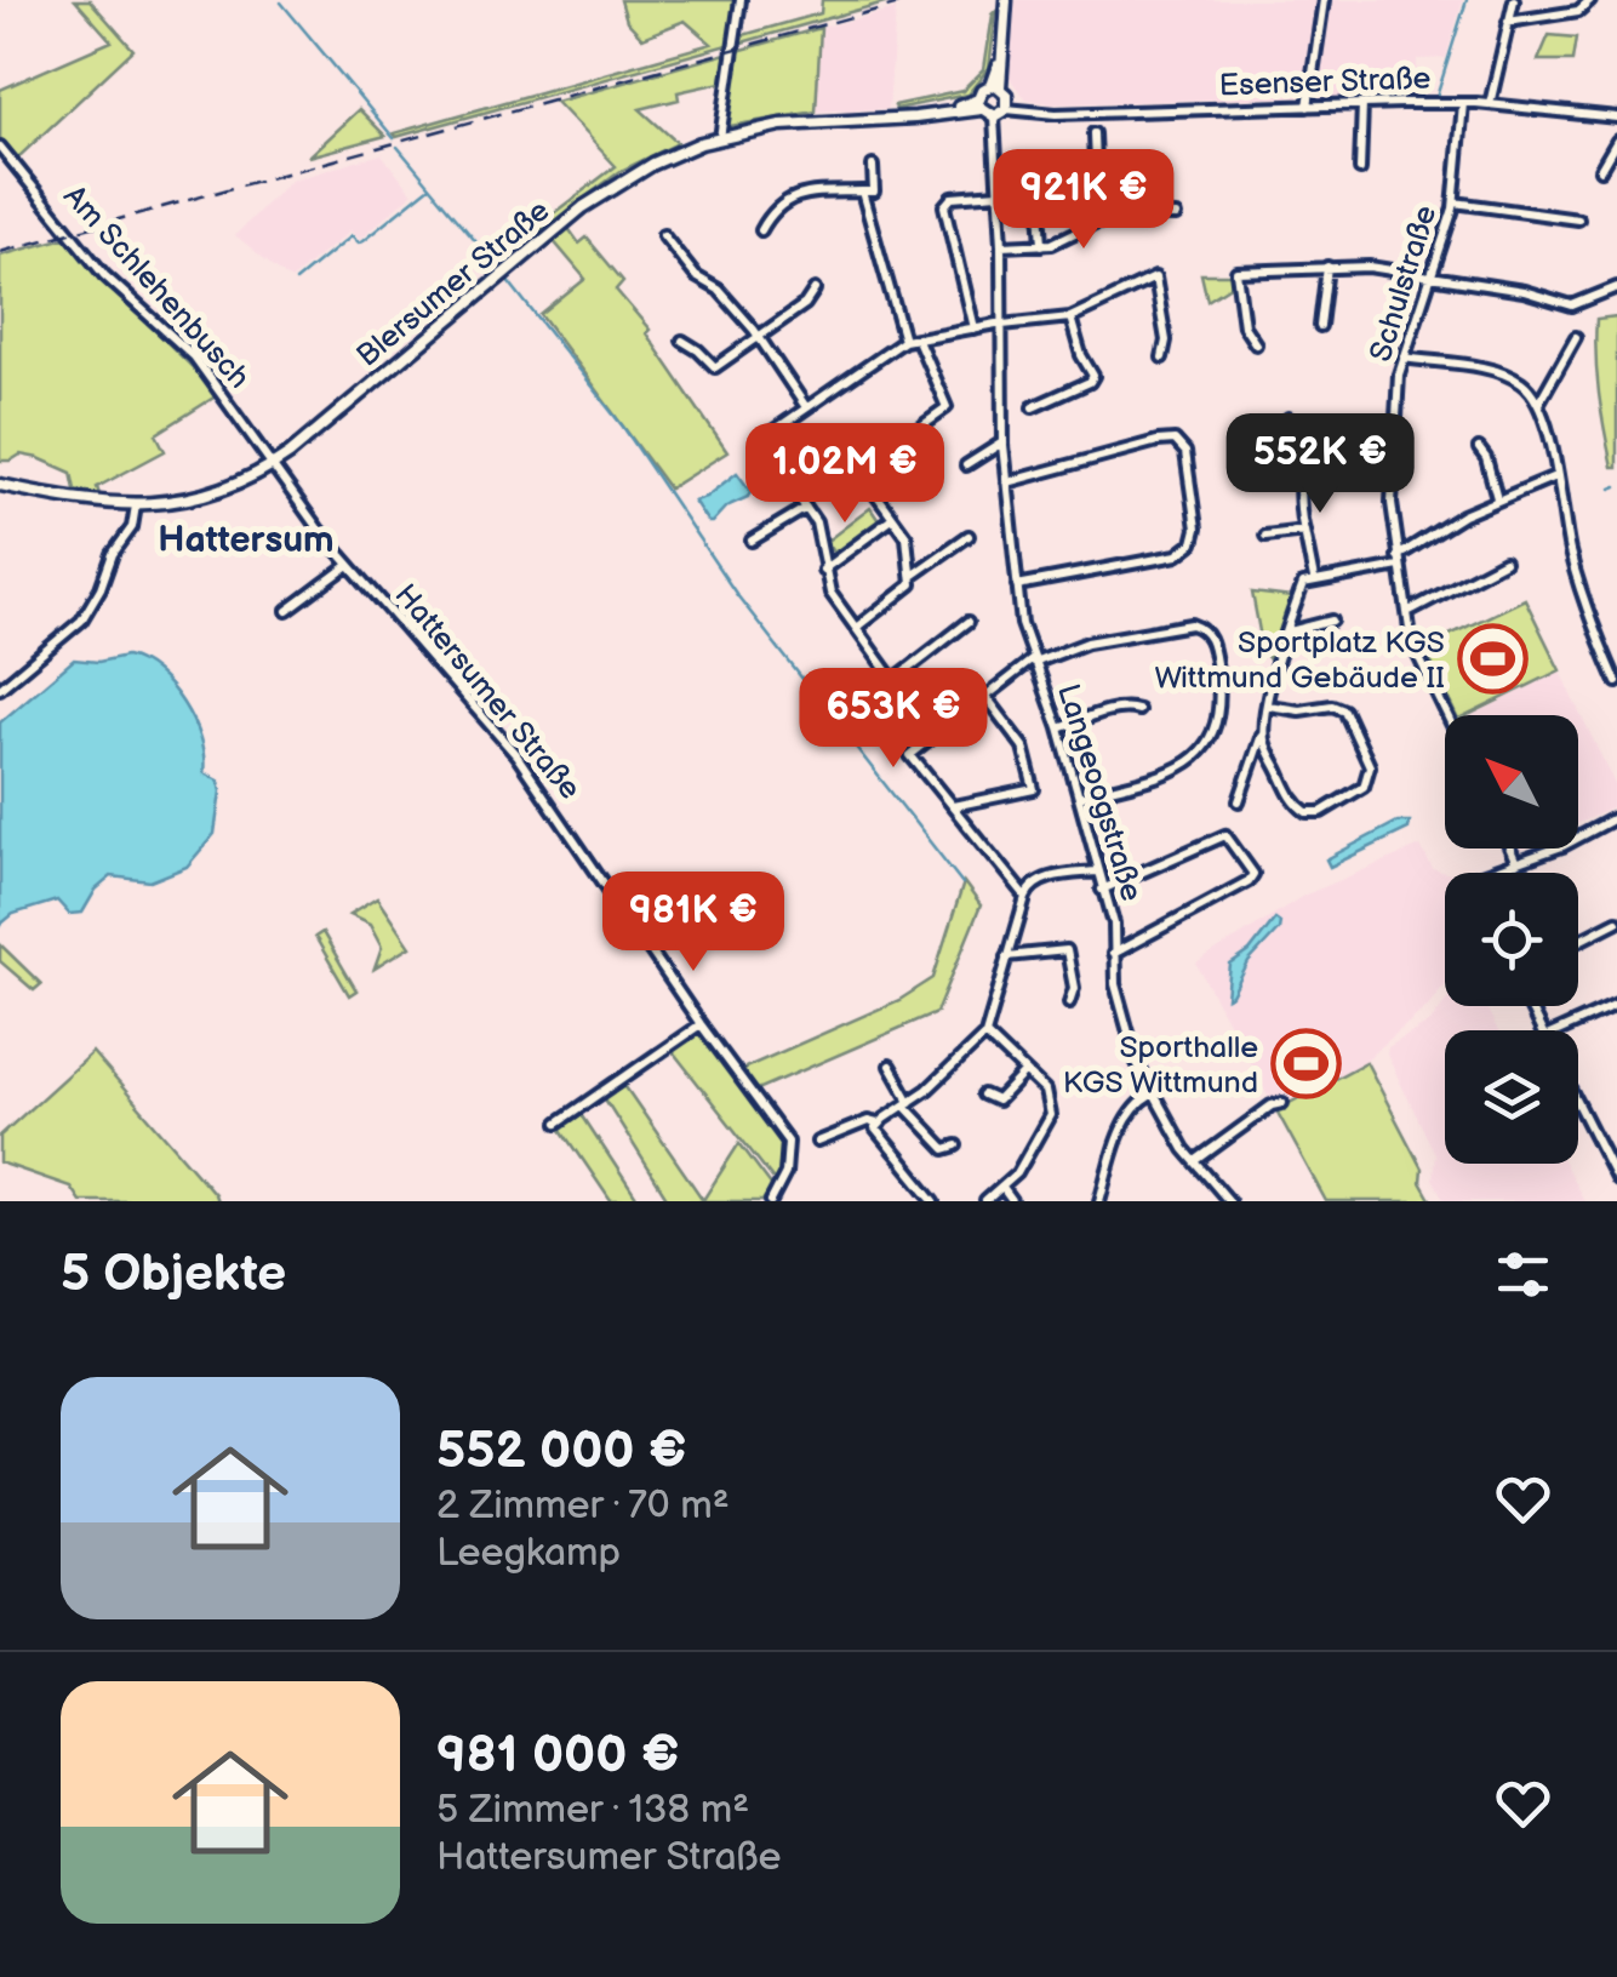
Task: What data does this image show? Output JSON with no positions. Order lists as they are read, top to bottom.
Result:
{
  "streets": {
    "main road": ["Blersumer Straße"],
    "street": [
      "Esenser Straße",
      "Schulstraße",
      "Am Schlehenbusch",
      "Hattersumer Straße",
      "Langeoogstraße"
    ]
  },
  "crossings": [
    ["Esenser Straße", "Schulstraße"],
    ["Blersumer Straße", "Am Schlehenbusch"],
    ["Blersumer Straße", "Hattersumer Straße"],
    ["Am Schlehenbusch", "Hattersumer Straße"]
  ],
  "districts": ["Hattersum"],
  "places": {
    "sports": ["Sportplatz KGS Wittmund Gebäude II", "Sporthalle KGS Wittmund"]
  },
  "north": "top left",
  "page": {
    "price": [
      "921K €",
      "552K €",
      "1.02M €",
      "653K €",
      "981K €"
    ],
    "heading": "5 Objekte",
    "list": [
      {
        "name": "552 000 €",
        "note": "2 Zimmer · 70 m² · Leegkamp"
      },
      {
        "name": "981 000 €",
        "note": "5 Zimmer · 138 m² · Hattersumer Straße"
      }
    ]
  }
}
